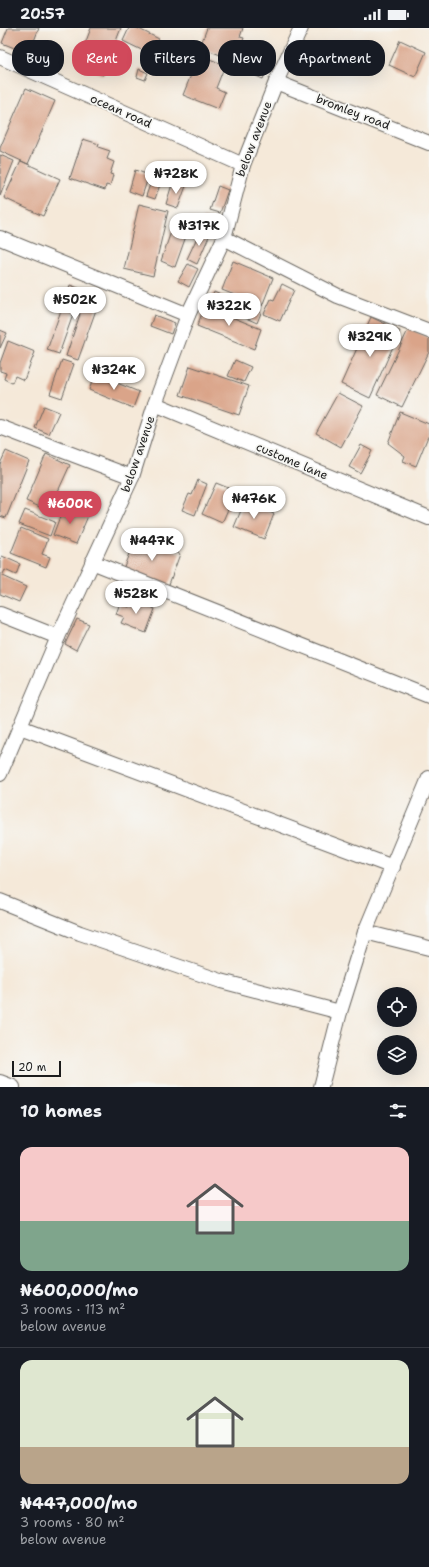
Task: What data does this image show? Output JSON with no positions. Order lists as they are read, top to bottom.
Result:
{
  "streets": {
    "street": [
      "ocean road",
      "bromley road",
      "below avenue",
      "custome lane"
    ]
  },
  "crossings": [
    ["ocean road", "below avenue"],
    ["bromley road", "below avenue"],
    ["below avenue", "custome lane"]
  ],
  "scale_bar": "20 m",
  "page": {
    "status": "20:57",
    "chip": [
      "Buy",
      "Rent",
      "Filters",
      "New",
      "Apartment"
    ],
    "price": [
      "₦728K",
      "₦317K",
      "₦502K",
      "₦322K",
      "₦329K",
      "₦324K",
      "₦476K",
      "₦600K",
      "₦447K",
      "₦528K"
    ],
    "scale": "20 m",
    "heading": "10 homes",
    "list": [
      {
        "name": "₦600,000/mo",
        "note": "3 rooms · 113 m² · below avenue"
      },
      {
        "name": "₦447,000/mo",
        "note": "3 rooms · 80 m² · below avenue"
      }
    ]
  }
}
